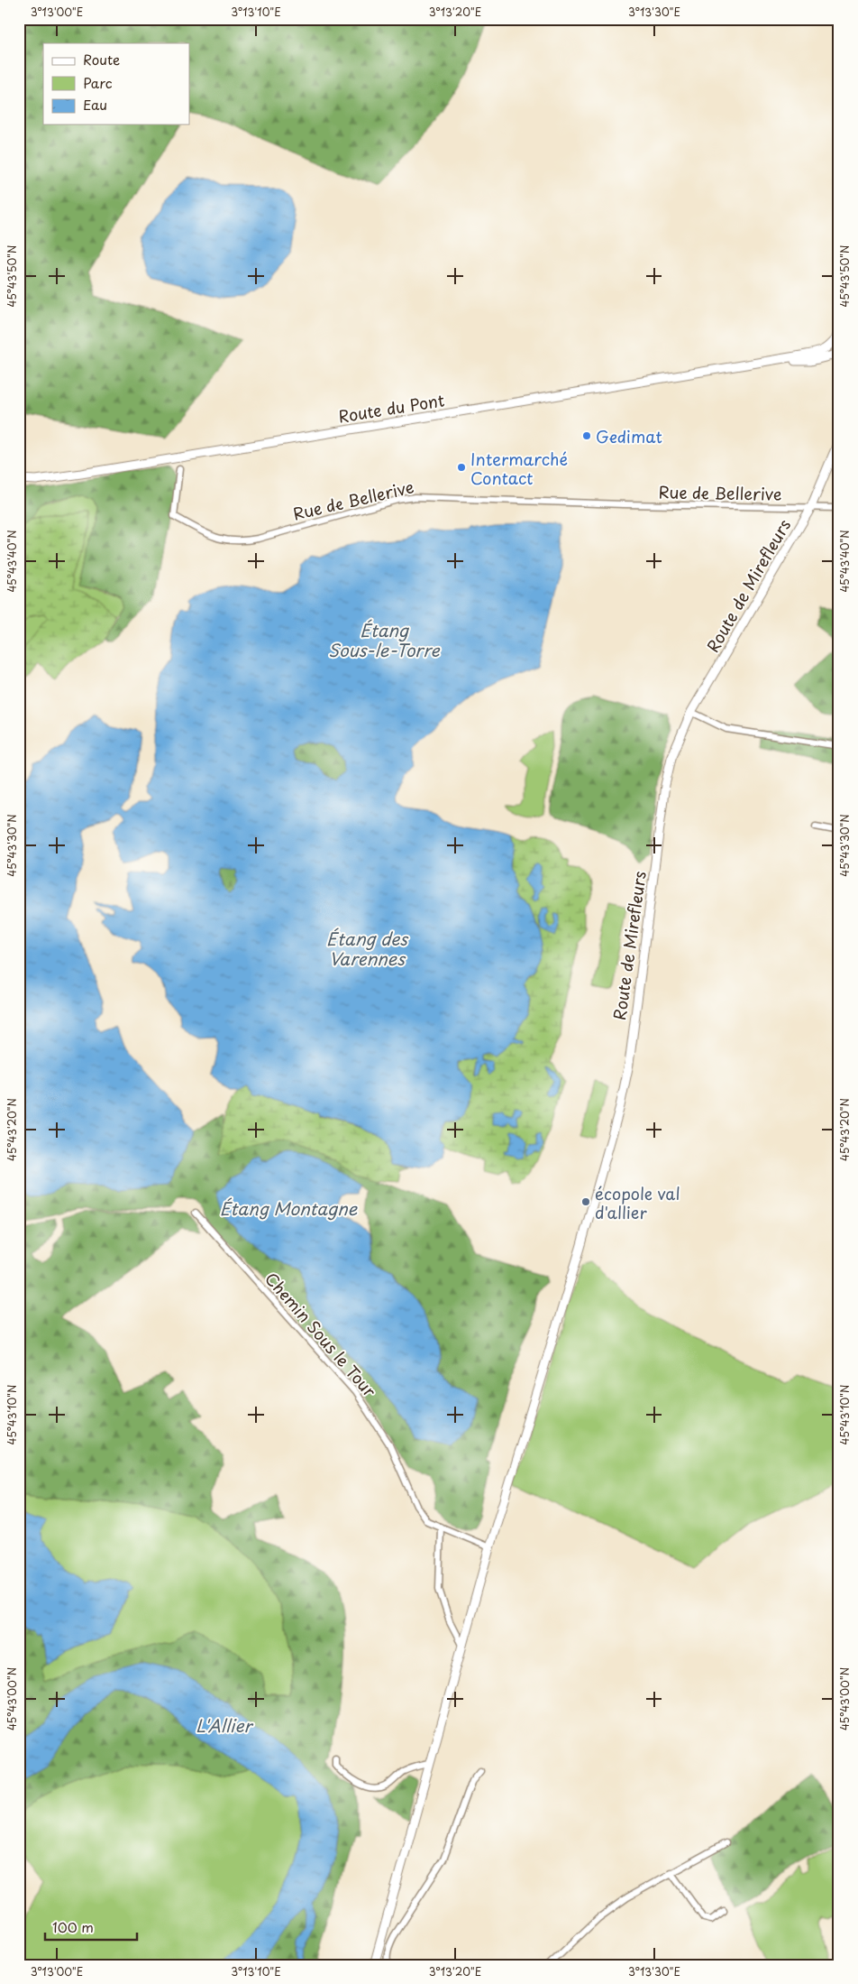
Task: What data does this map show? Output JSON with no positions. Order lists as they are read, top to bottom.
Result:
{
  "streets": {
    "street": [
      "Route du Pont",
      "Rue de Bellerive",
      "Route de Mirefleurs",
      "Chemin Sous le Tour"
    ]
  },
  "crossings": [
    ["Rue de Bellerive", "Route de Mirefleurs"],
    ["Route de Mirefleurs", "Chemin Sous le Tour"]
  ],
  "water": [
    "Étang Sous-le-Torre",
    "Étang des Varennes",
    "Étang Montagne",
    "L'Allier"
  ],
  "places": ["Gedimat", "Intermarché Contact", "écopole val d'allier"],
  "legend": ["Route", "Parc", "Eau"],
  "scale_bar": "100 m",
  "coordinates": [
    "3°13'00\"E",
    "3°13'10\"E",
    "3°13'20\"E",
    "3°13'30\"E",
    "45°43'50\"N",
    "45°43'40\"N",
    "45°43'30\"N",
    "45°43'20\"N",
    "45°43'10\"N",
    "45°43'00\"N"
  ]
}
